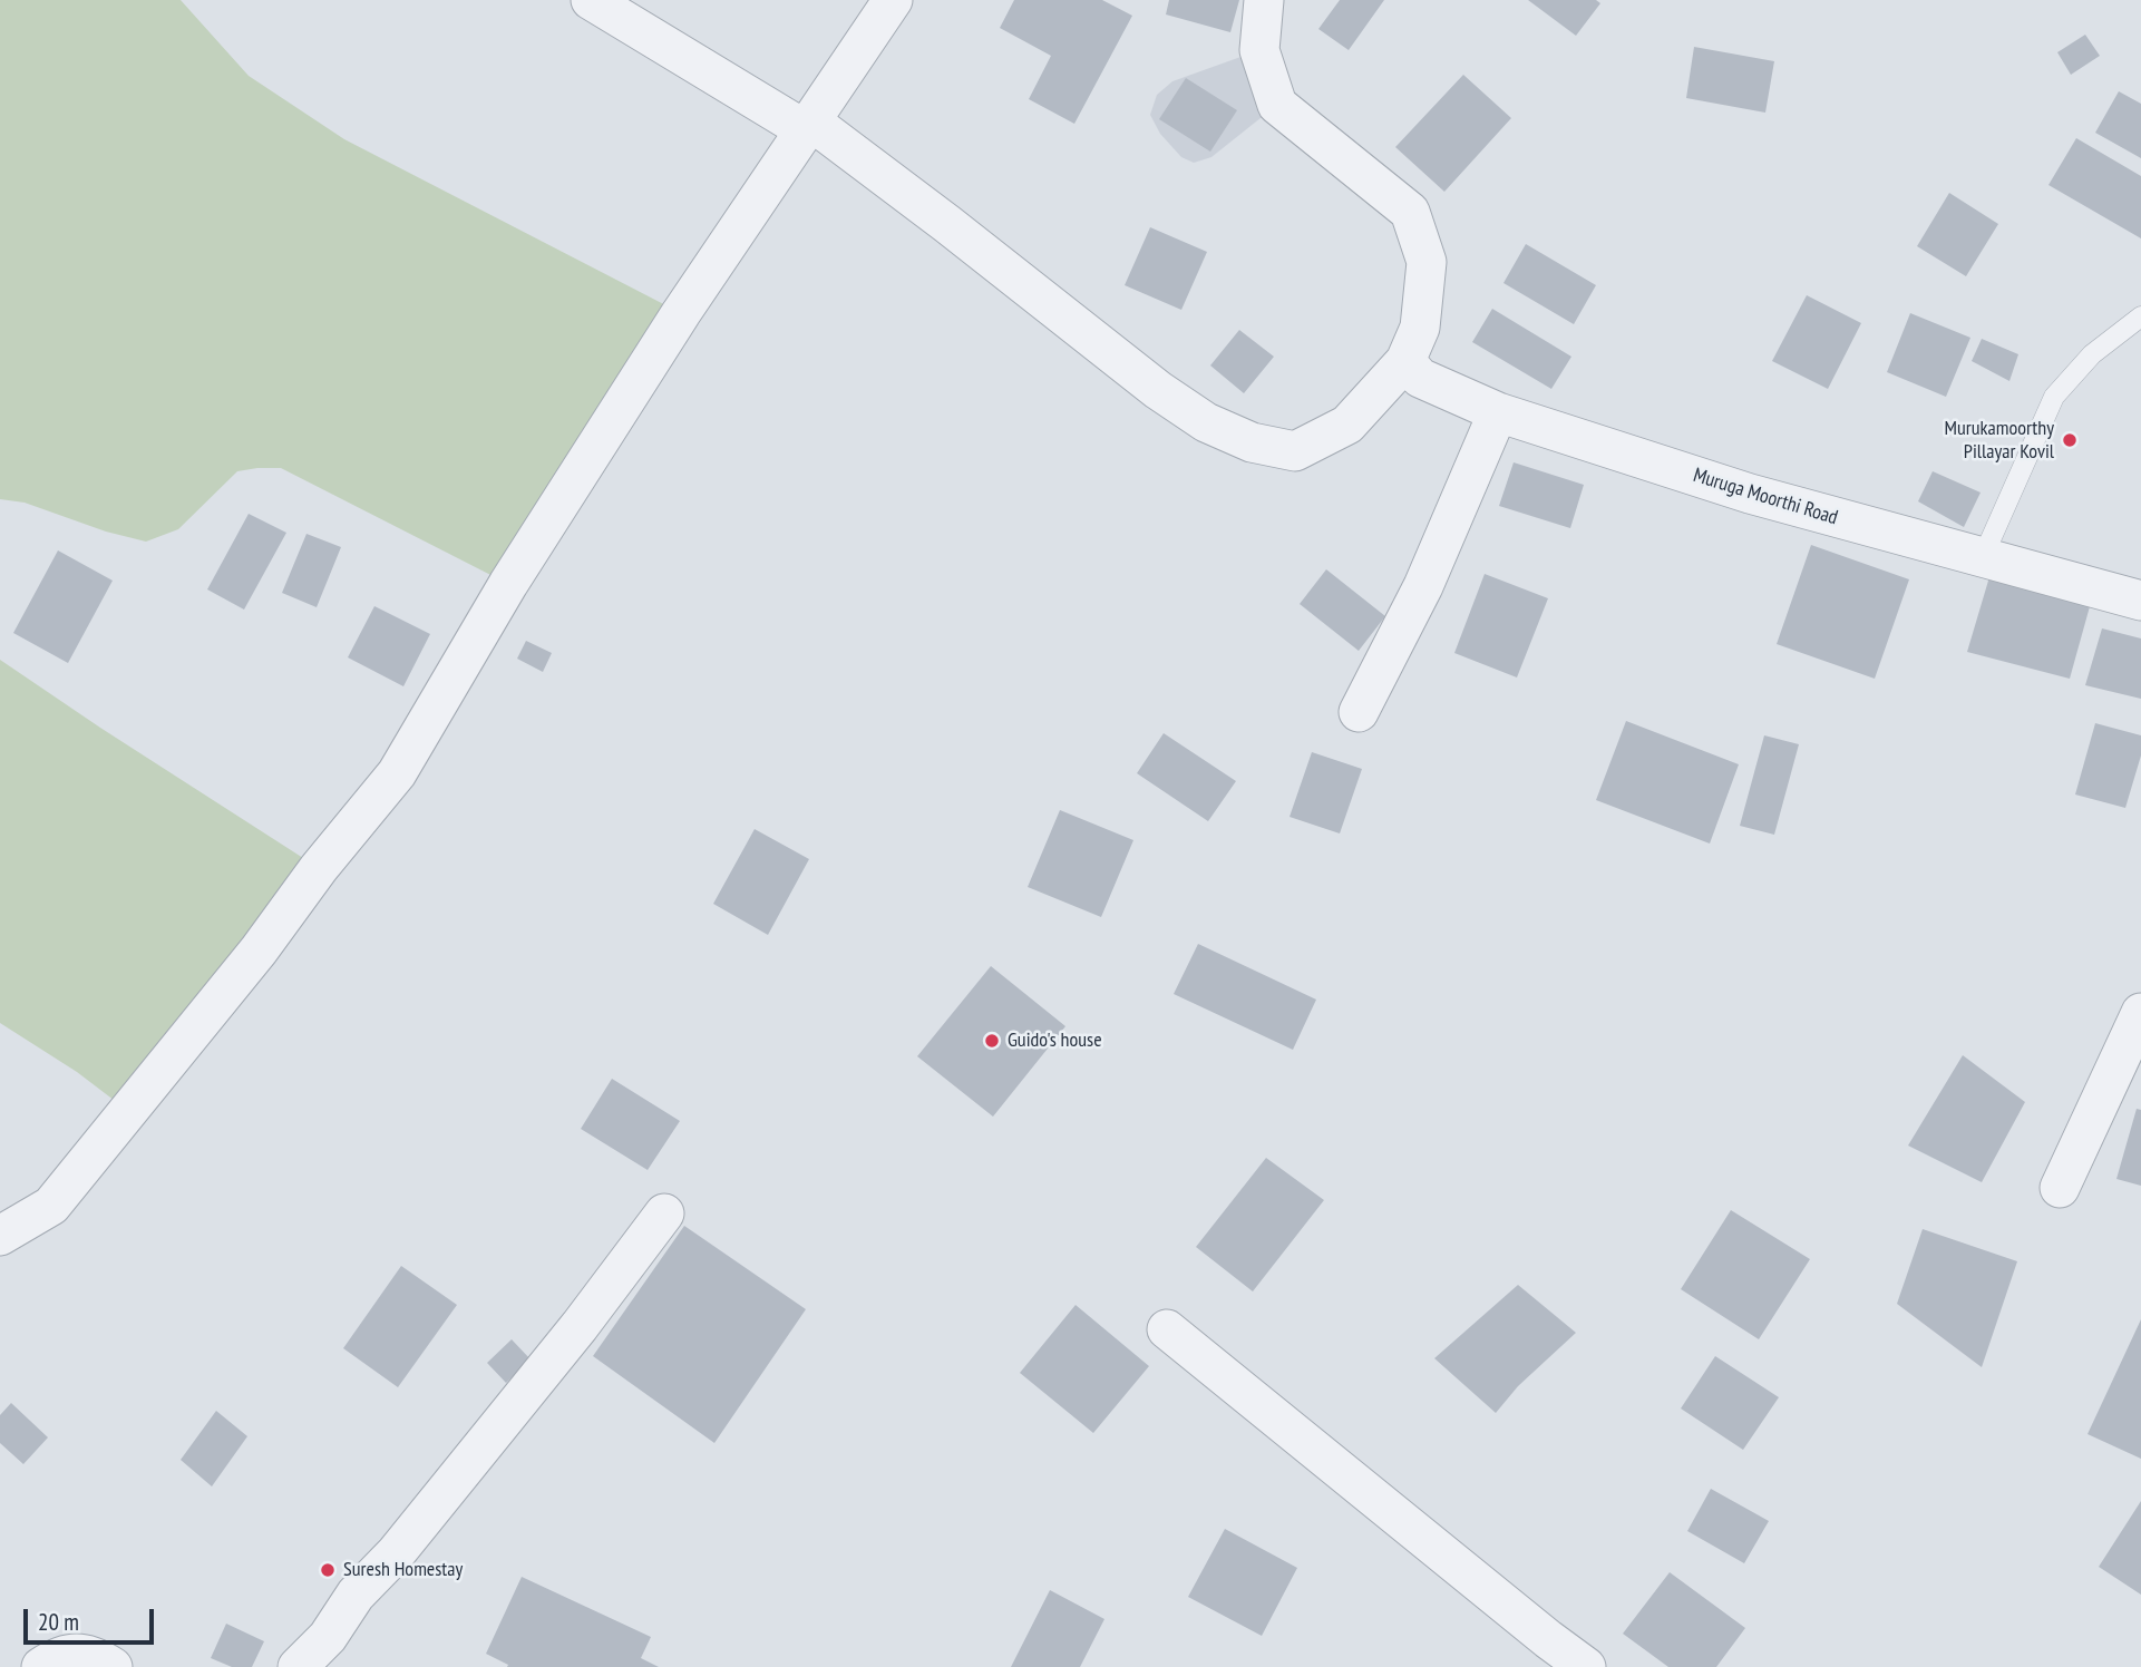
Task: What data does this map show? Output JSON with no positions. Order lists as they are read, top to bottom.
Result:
{
  "streets": {
    "street": ["Muruga Moorthi Road"]
  },
  "places": ["Murukamoorthy Pillayar Kovil", "Guido's house", "Suresh Homestay"],
  "scale_bar": "20 m"
}
